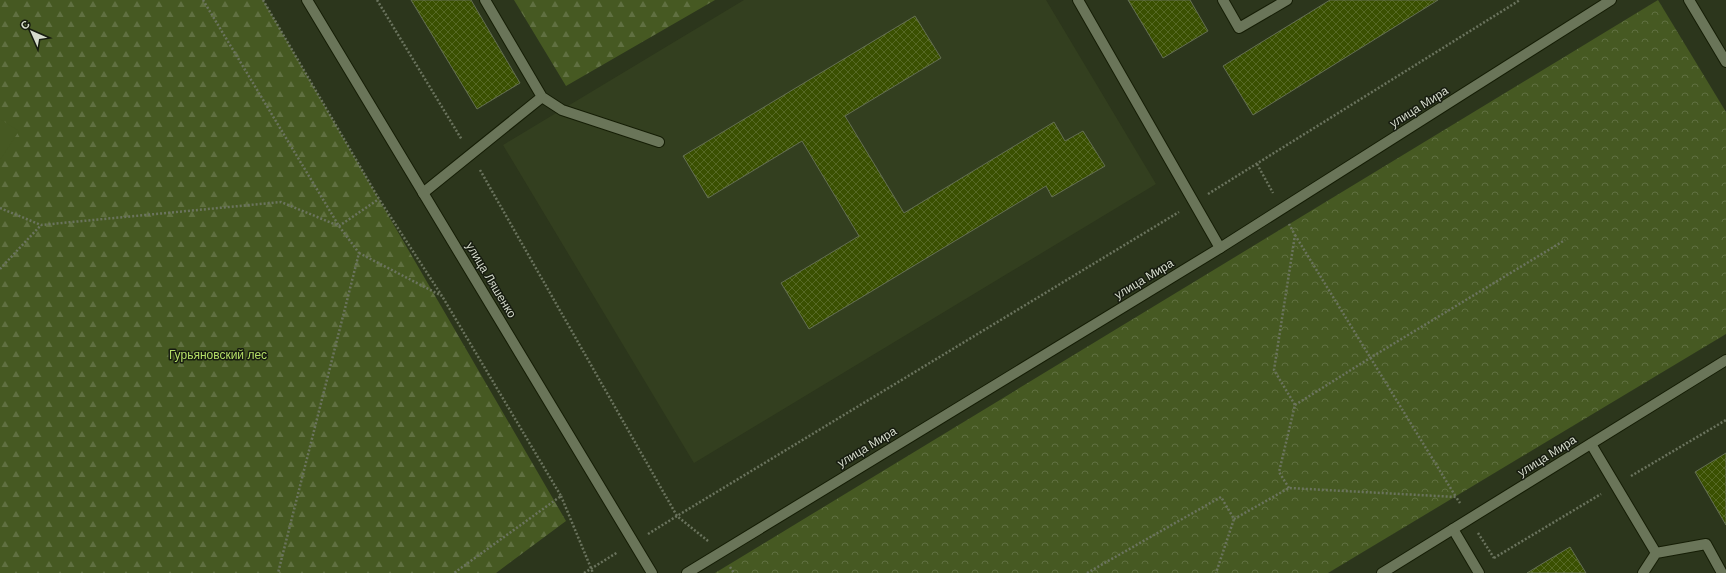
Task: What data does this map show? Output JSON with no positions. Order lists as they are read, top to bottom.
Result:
{
  "streets": {
    "main road": ["улица Мира", "улица Ляшенко"]
  },
  "parks": ["Гурьяновский лес"],
  "north": "top left"
}
